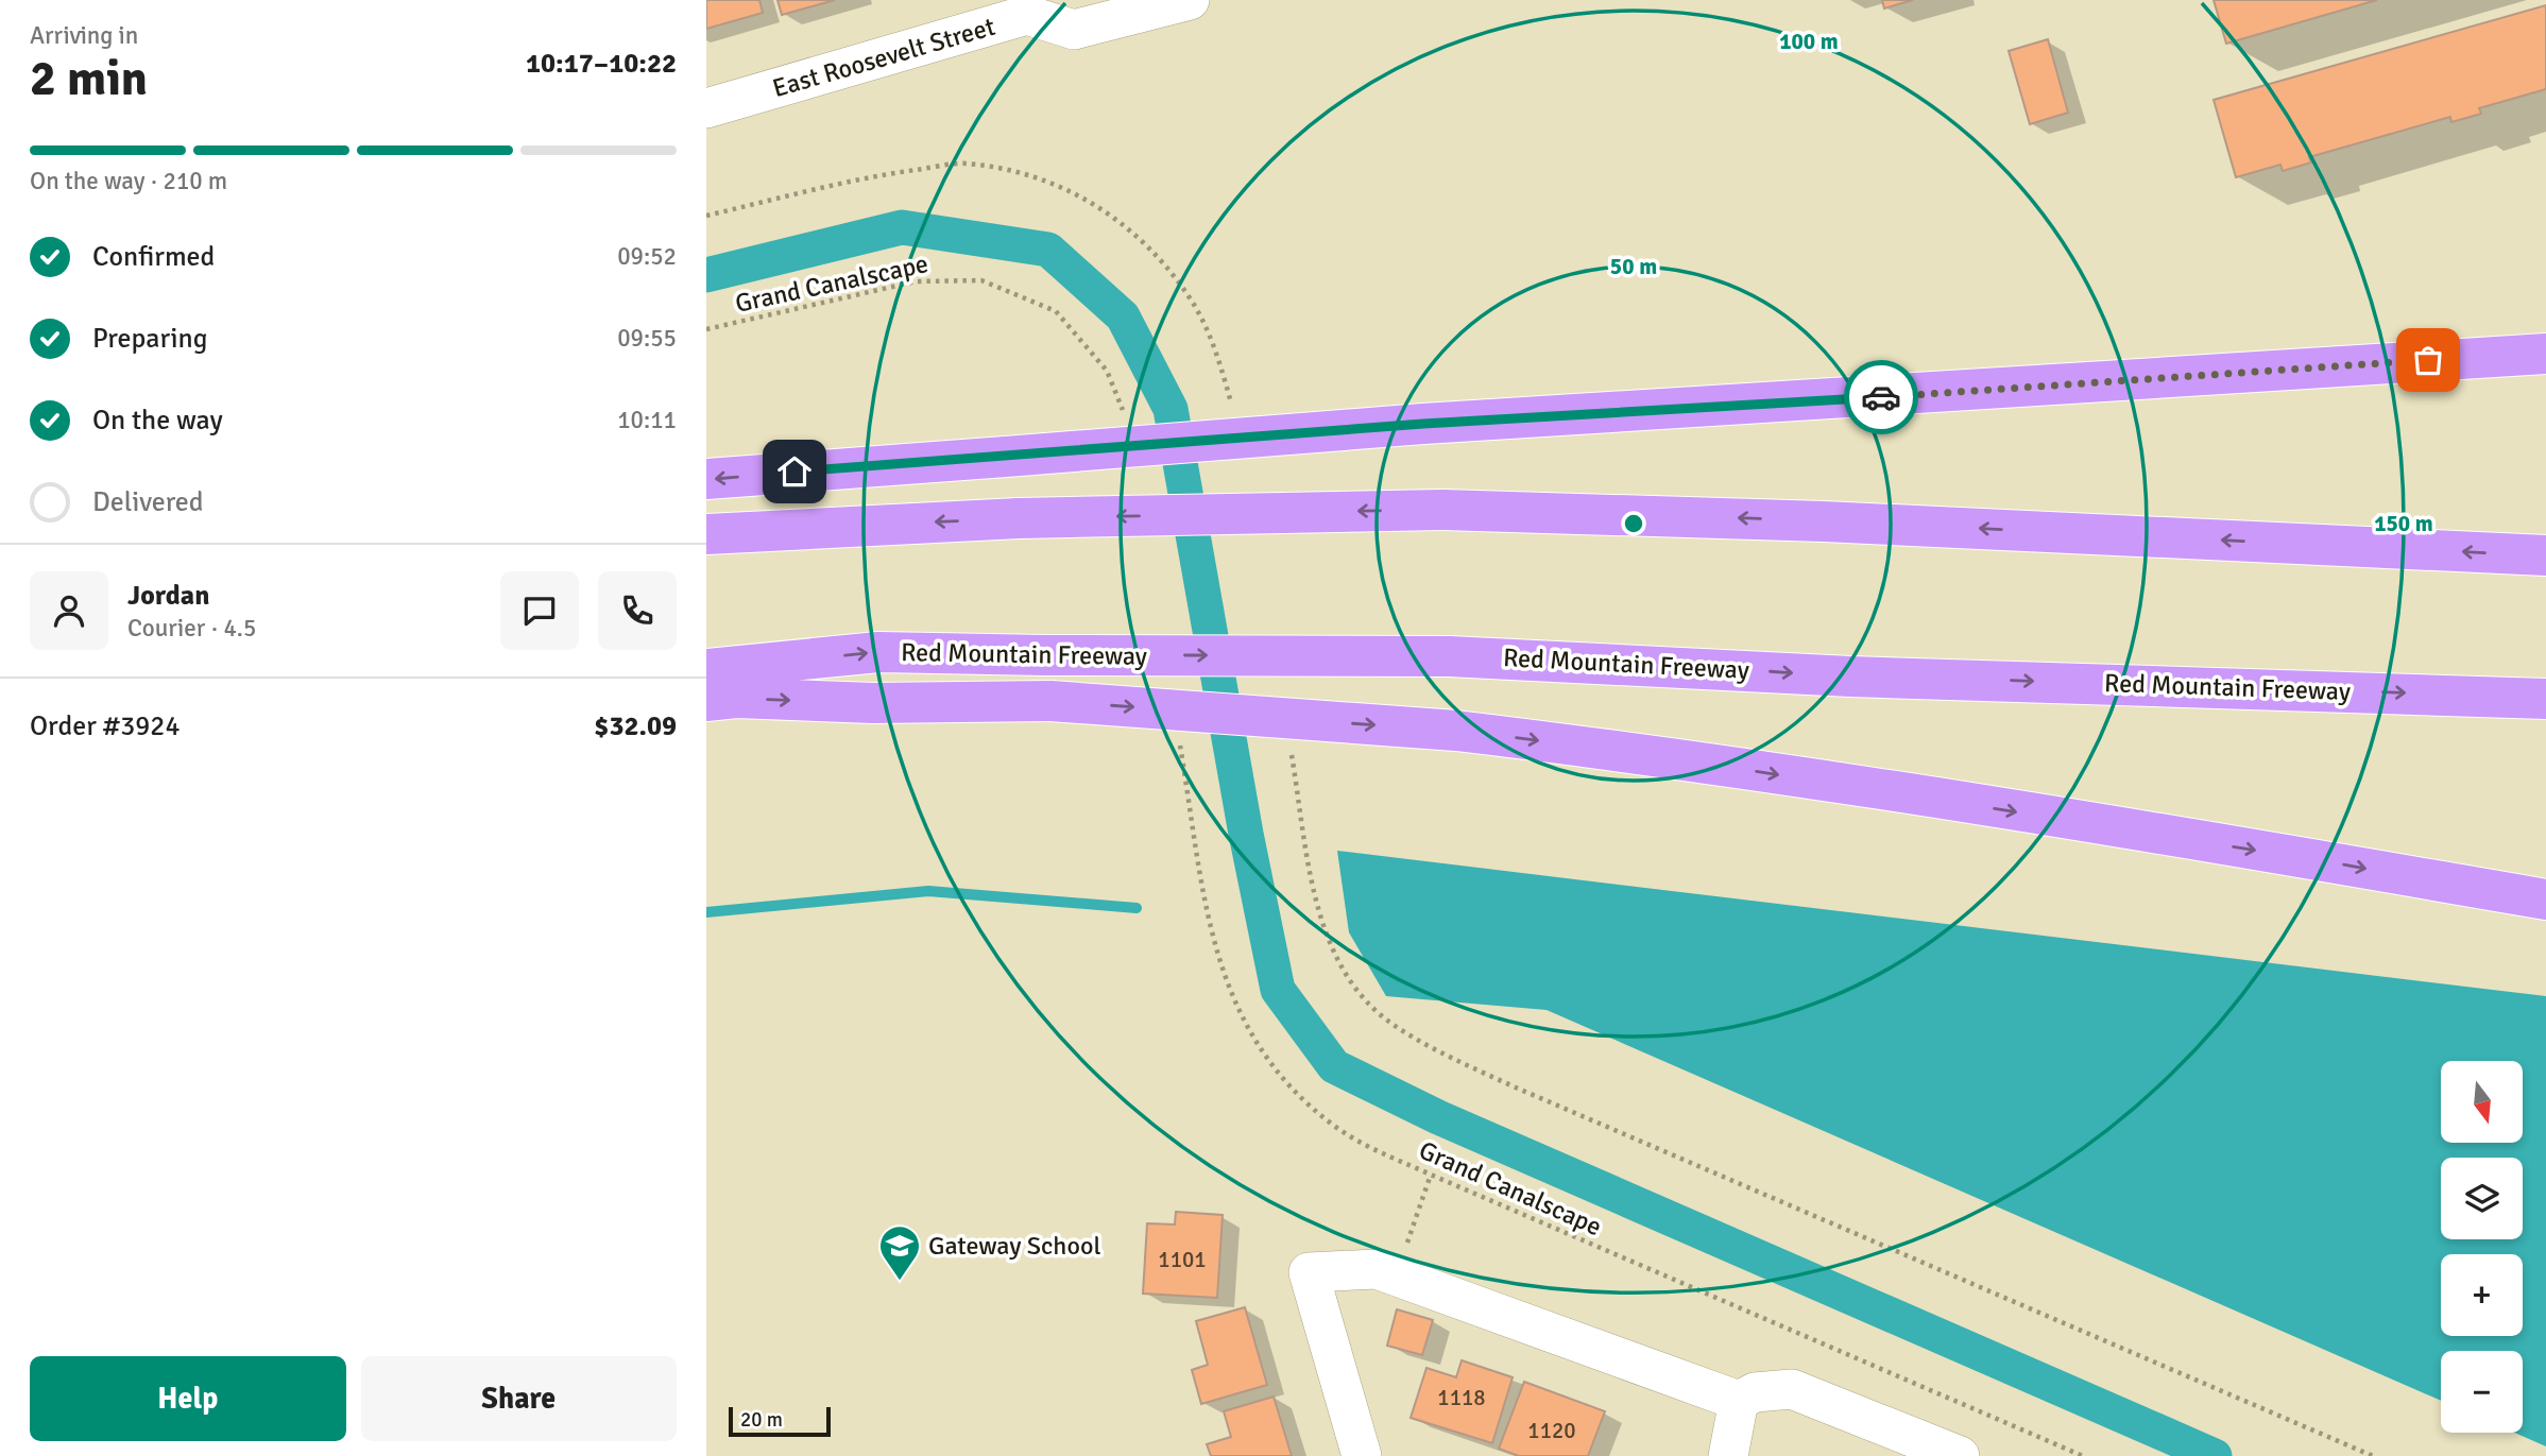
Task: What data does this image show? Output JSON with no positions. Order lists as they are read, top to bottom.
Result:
{
  "streets": {
    "highway": ["Red Mountain Freeway"],
    "street": ["East Roosevelt Street"],
    "path": ["Grand Canalscape"]
  },
  "places": {
    "school or university": ["Gateway School"]
  },
  "house_numbers": ["1101", "1118", "1120"],
  "scale_bar": "20 m",
  "north": "bottom",
  "page": {
    "heading": ["2 min", "Arriving in", "10:17–10:22"],
    "panel": [
      "Jordan",
      "Courier · 4.5",
      "Order #3924",
      "$32.09"
    ],
    "bar": "On the way · 210 m",
    "list": [
      ["Confirmed", "09:52"],
      ["Preparing", "09:55"],
      ["On the way", "10:11"],
      "Delivered"
    ],
    "map_buttons": ["+", "−"],
    "buttons": ["Help", "Share"],
    "scale": "20 m"
  },
  "rings": ["100 m", "50 m", "150 m"]
}
